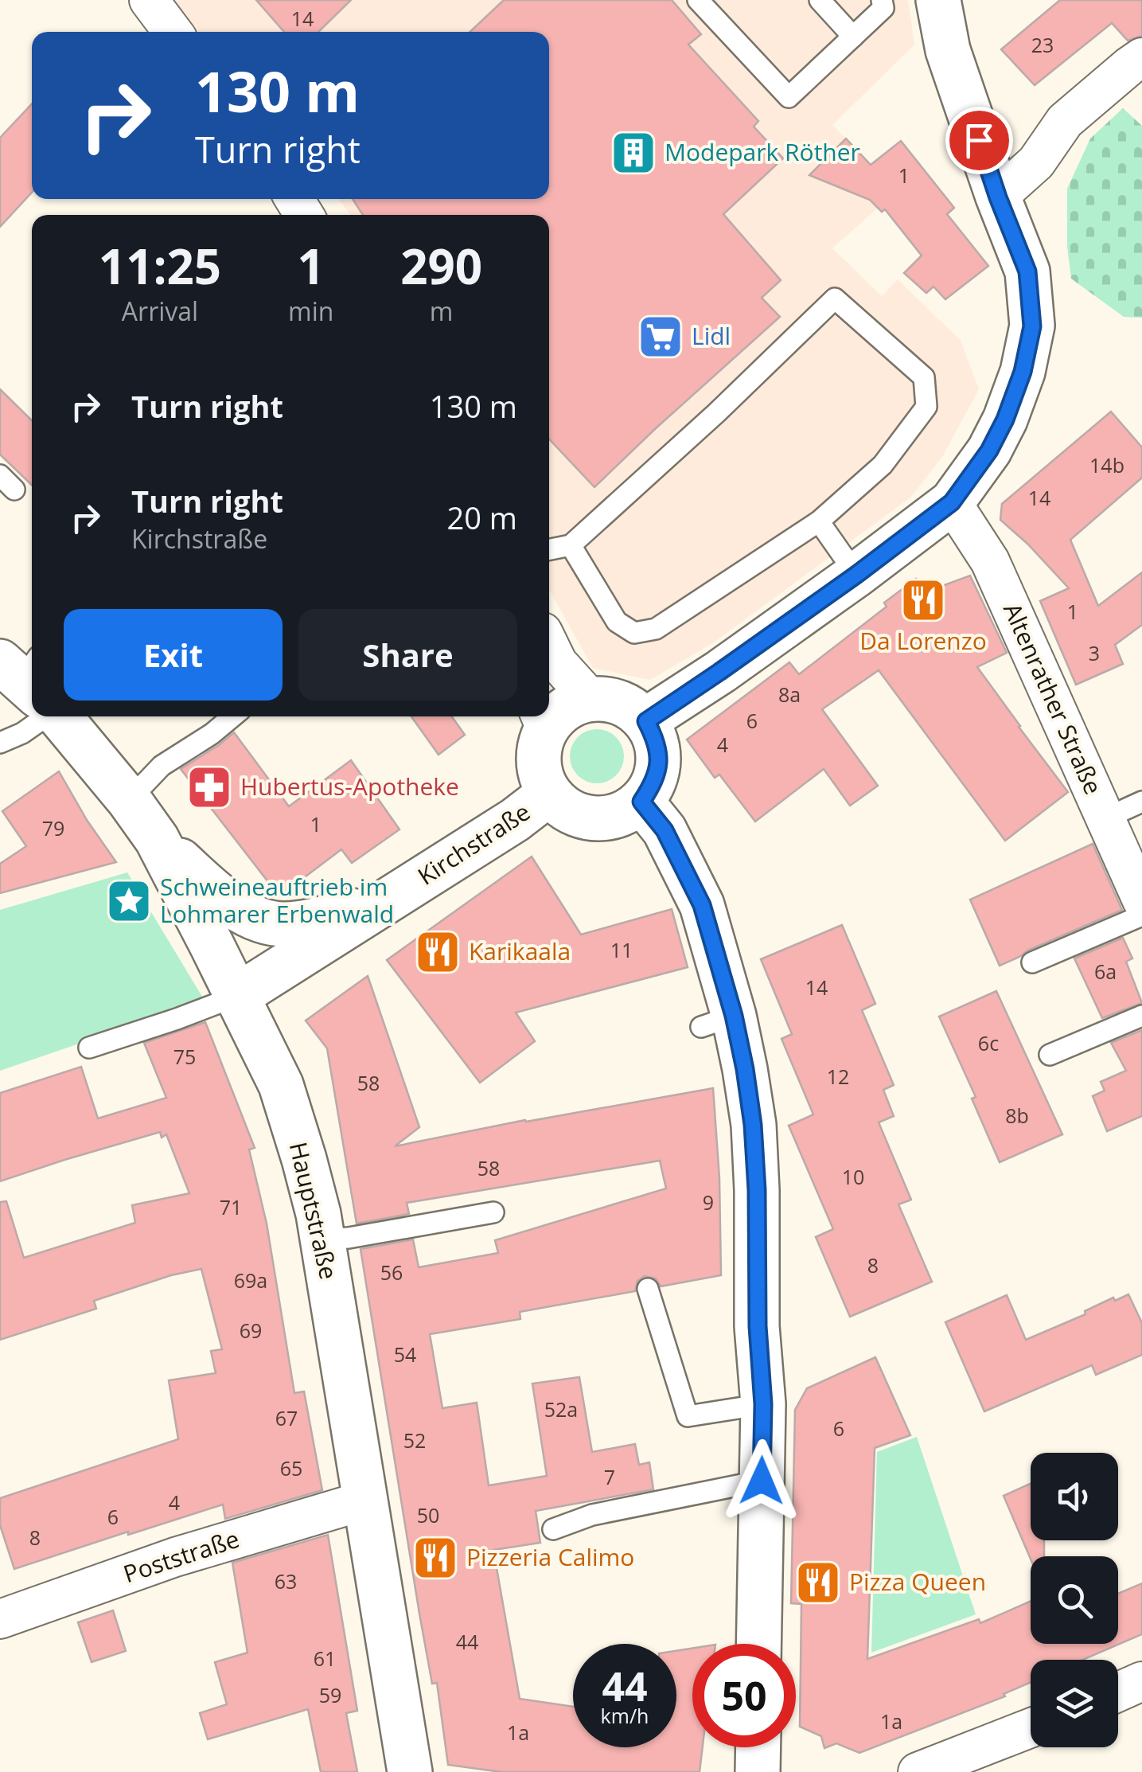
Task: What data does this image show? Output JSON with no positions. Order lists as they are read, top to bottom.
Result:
{
  "streets": {
    "main road": ["Kirchstraße", "Hauptstraße"],
    "street": ["Altenrather Straße", "Poststraße"]
  },
  "crossings": [
    ["Kirchstraße", "Hauptstraße"],
    ["Hauptstraße", "Poststraße"]
  ],
  "places": {
    "building": ["Modepark Röther"],
    "supermarket": ["Lidl"],
    "restaurant": [
      "Da Lorenzo",
      "Karikaala",
      "Pizzeria Calimo",
      "Pizza Queen"
    ],
    "pharmacy": ["Hubertus-Apotheke"],
    "place": ["Schweineauftrieb im Lohmarer Erbenwald"]
  },
  "house_numbers": [
    "14",
    "23",
    "1",
    "14b",
    "14",
    "1",
    "3",
    "8a",
    "6",
    "4",
    "1",
    "79",
    "11",
    "6a",
    "14",
    "6c",
    "75",
    "12",
    "58",
    "8b",
    "58",
    "10",
    "9",
    "71",
    "8",
    "56",
    "69a",
    "69",
    "54",
    "52a",
    "67",
    "6",
    "52",
    "65",
    "7",
    "4",
    "50",
    "6",
    "8",
    "63",
    "44",
    "61",
    "59",
    "1a",
    "1a"
  ],
  "page": {
    "turn": ["130 m", "Turn right"],
    "eta": [
      "11:25",
      "Arrival",
      "1",
      "min",
      "290",
      "m"
    ],
    "list": [
      {
        "name": "Turn right",
        "value": "130 m"
      },
      {
        "name": "Turn right",
        "note": "Kirchstraße",
        "value": "20 m"
      }
    ],
    "buttons": ["Exit", "Share"],
    "speed": "44 km/h",
    "limit": "50"
  }
}
